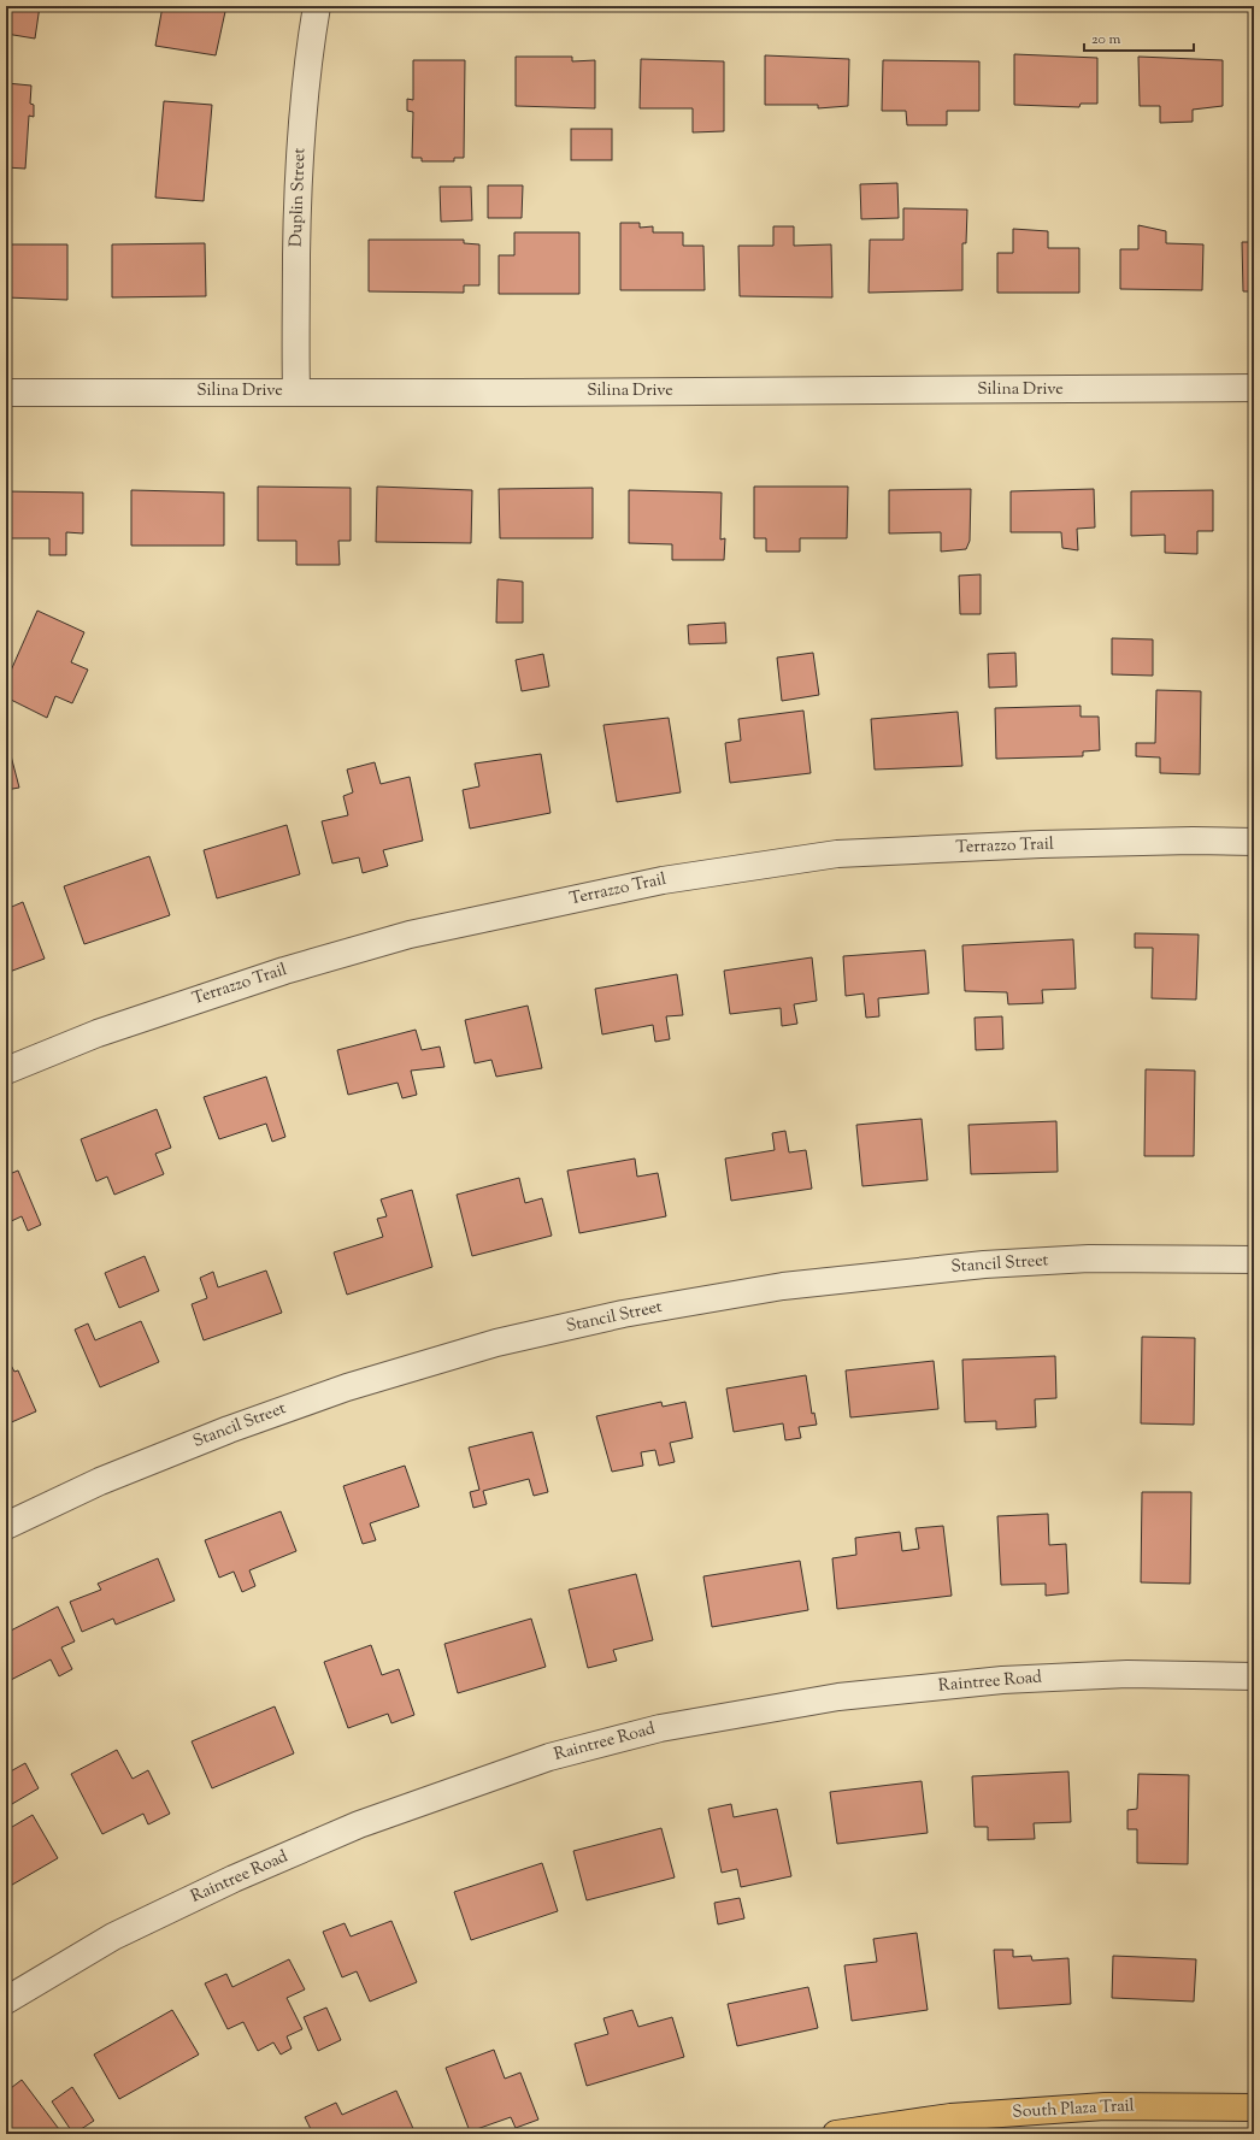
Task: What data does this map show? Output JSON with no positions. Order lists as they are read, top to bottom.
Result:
{
  "streets": {
    "main road": ["South Plaza Trail"],
    "street": [
      "Duplin Street",
      "Silina Drive",
      "Terrazzo Trail",
      "Stancil Street",
      "Raintree Road"
    ]
  },
  "crossings": [
    ["Duplin Street", "Silina Drive"]
  ],
  "scale_bar": "20 m"
}
